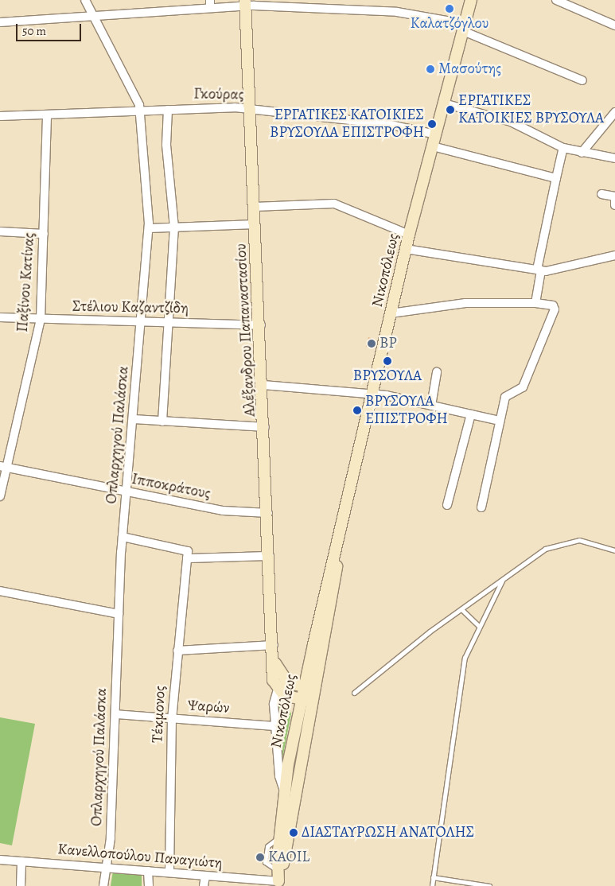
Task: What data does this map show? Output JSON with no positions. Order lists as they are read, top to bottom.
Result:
{
  "streets": {
    "main road": ["Νικοπόλεως", "Αλέξανδρου Παπαναστασίου"],
    "street": [
      "Γκούρας",
      "Παξίνου Κατίνας",
      "Στέλιου Καζαντζίδη",
      "Οπλαρχηγού Παλάσκα",
      "Ιπποκράτους",
      "Ψαρών",
      "Τέκμονος",
      "Κανελλοπούλου Παναγιώτη"
    ]
  },
  "crossings": [
    ["Γκούρας", "Νικοπόλεως"],
    ["Γκούρας", "Παξίνου Κατίνας"],
    ["Γκούρας", "Αλέξανδρου Παπαναστασίου"],
    ["Γκούρας", "Οπλαρχηγού Παλάσκα"],
    ["Νικοπόλεως", "Κανελλοπούλου Παναγιώτη"],
    ["Παξίνου Κατίνας", "Στέλιου Καζαντζίδη"],
    ["Παξίνου Κατίνας", "Ιπποκράτους"],
    ["Στέλιου Καζαντζίδη", "Αλέξανδρου Παπαναστασίου"],
    ["Στέλιου Καζαντζίδη", "Οπλαρχηγού Παλάσκα"],
    ["Αλέξανδρου Παπαναστασίου", "Ιπποκράτους"],
    ["Οπλαρχηγού Παλάσκα", "Ιπποκράτους"],
    ["Οπλαρχηγού Παλάσκα", "Ψαρών"],
    ["Οπλαρχηγού Παλάσκα", "Κανελλοπούλου Παναγιώτη"],
    ["Ψαρών", "Τέκμονος"],
    ["Τέκμονος", "Κανελλοπούλου Παναγιώτη"]
  ],
  "places": [
    "Καλατζόγλου",
    "Μασούτης",
    "ΕΡΓΑΤΙΚΕΣ ΚΑΤΟΙΚΙΕΣ ΒΡΥΣΟΥΛΑ",
    "ΕΡΓΑΤΙΚΕΣ ΚΑΤΟΙΚΙΕΣ ΒΡΥΣΟΥΛΑ ΕΠΙΣΤΡΟΦΗ",
    "BP",
    "ΒΡΥΣΟΥΛΑ",
    "ΒΡΥΣΟΥΛΑ ΕΠΙΣΤΡΟΦΗ",
    "ΔΙΑΣΤΑΥΡΩΣΗ ΑΝΑΤΟΛΗΣ",
    "KAOIL"
  ],
  "scale_bar": "50 m"
}
